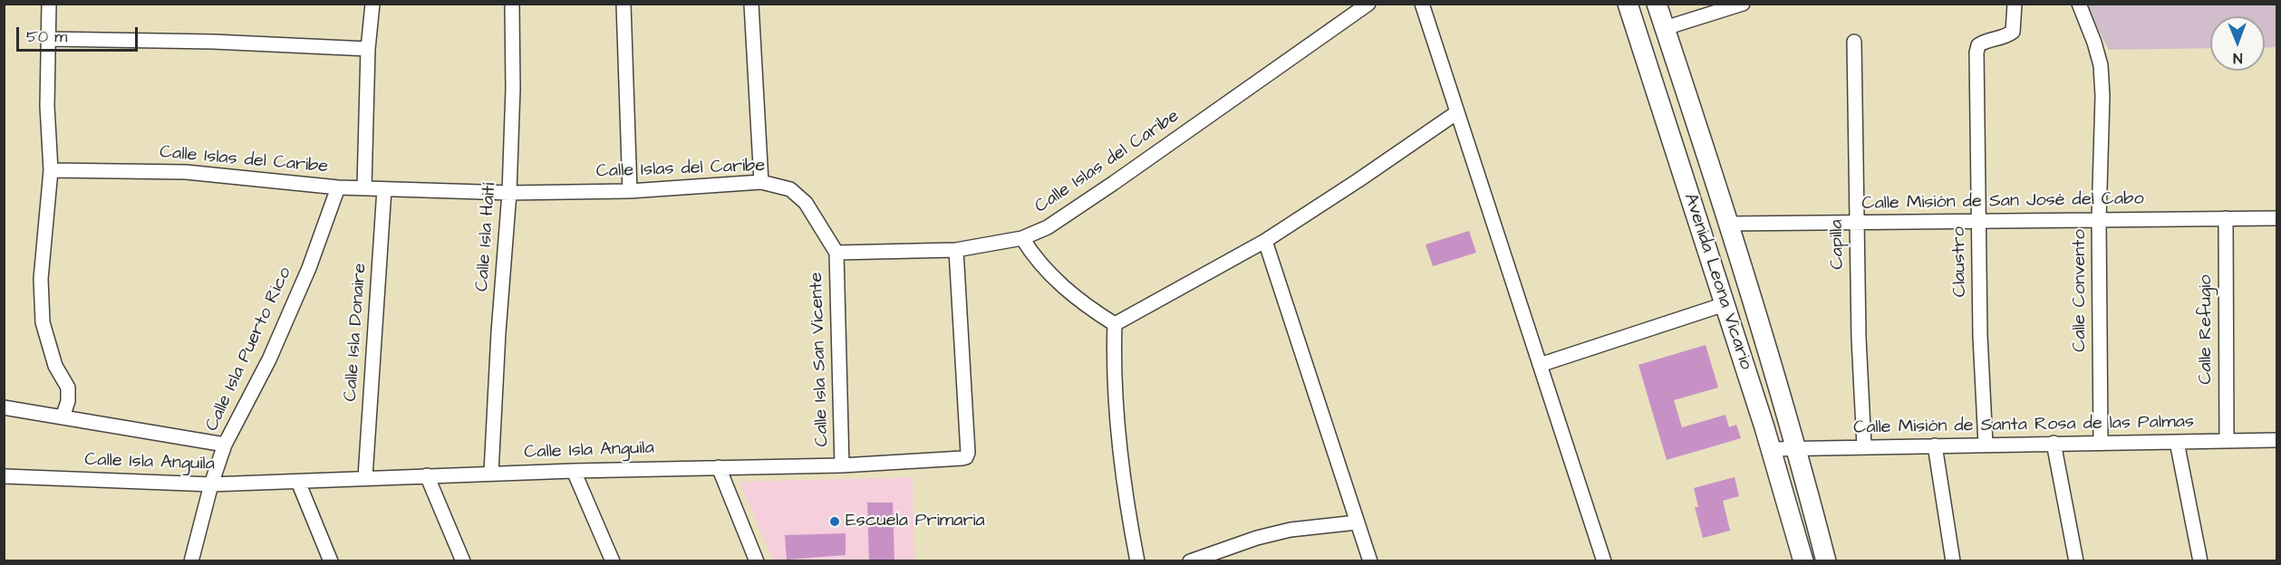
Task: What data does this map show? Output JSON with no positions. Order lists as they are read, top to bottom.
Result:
{
  "streets": {
    "street": [
      "Calle Islas del Caribe",
      "Calle Misión de San José del Cabo",
      "Calle Isla Haití",
      "Capilla",
      "Claustro",
      "Avenida Leona Vicario",
      "Calle Convento",
      "Calle Refugio",
      "Calle Isla Donaire",
      "Calle Isla Puerto Rico",
      "Calle Isla San Vicente",
      "Calle Misión de Santa Rosa de las Palmas",
      "Calle Isla Anguila"
    ]
  },
  "crossings": [
    ["Calle Islas del Caribe", "Calle Isla Haití"],
    ["Calle Islas del Caribe", "Calle Isla Donaire"],
    ["Calle Islas del Caribe", "Calle Isla Puerto Rico"],
    ["Calle Islas del Caribe", "Calle Isla San Vicente"],
    ["Calle Islas del Caribe", "Calle Isla Anguila"],
    ["Calle Misión de San José del Cabo", "Capilla"],
    ["Calle Misión de San José del Cabo", "Claustro"],
    ["Calle Misión de San José del Cabo", "Avenida Leona Vicario"],
    ["Calle Misión de San José del Cabo", "Calle Convento"],
    ["Calle Misión de San José del Cabo", "Calle Refugio"],
    ["Calle Isla Haití", "Calle Isla Anguila"],
    ["Capilla", "Calle Misión de Santa Rosa de las Palmas"],
    ["Claustro", "Calle Misión de Santa Rosa de las Palmas"],
    ["Avenida Leona Vicario", "Calle Misión de Santa Rosa de las Palmas"],
    ["Calle Convento", "Calle Misión de Santa Rosa de las Palmas"],
    ["Calle Refugio", "Calle Misión de Santa Rosa de las Palmas"],
    ["Calle Isla Donaire", "Calle Isla Anguila"],
    ["Calle Isla Puerto Rico", "Calle Isla Anguila"],
    ["Calle Isla San Vicente", "Calle Isla Anguila"]
  ],
  "places": ["Escuela Primaria"],
  "scale_bar": "50 m",
  "north": "bottom"
}
